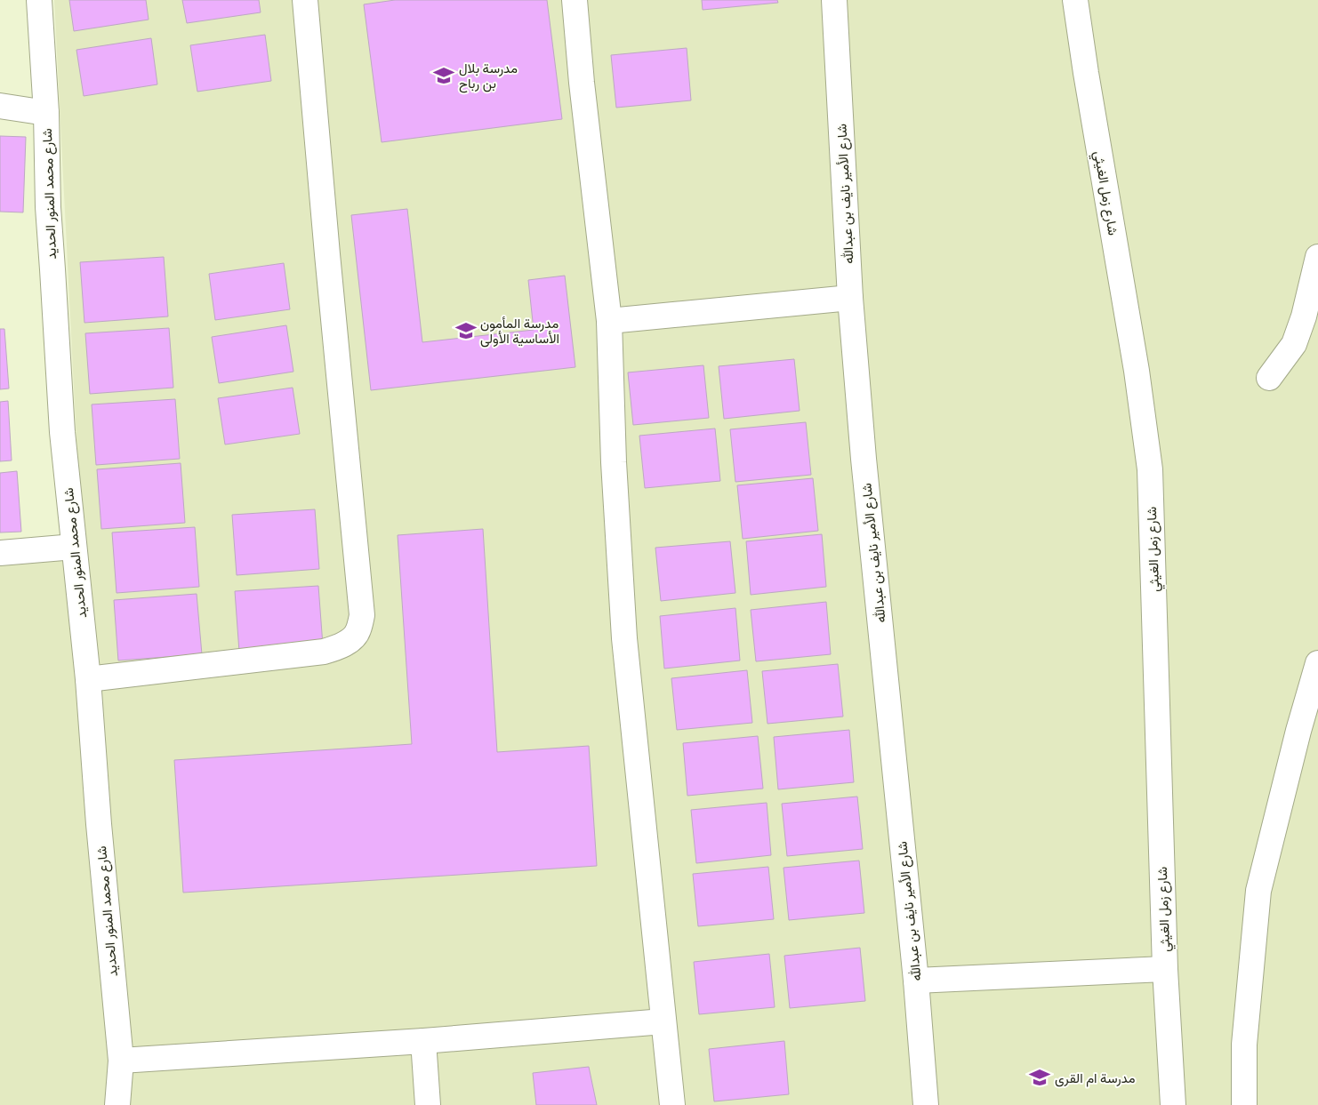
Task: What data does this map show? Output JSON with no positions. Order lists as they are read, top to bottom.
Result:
{
  "streets": {
    "street": ["شارع زمل الغيثي", "شارع محمد المنور الحديد", "شارع الأمير نايف بن عبدالله"]
  },
  "places": {
    "school or university": ["مدرسة بلال بن رباح", "مدرسة المأمون الأساسية الأولى", "مدرسة ام القرى"]
  }
}
